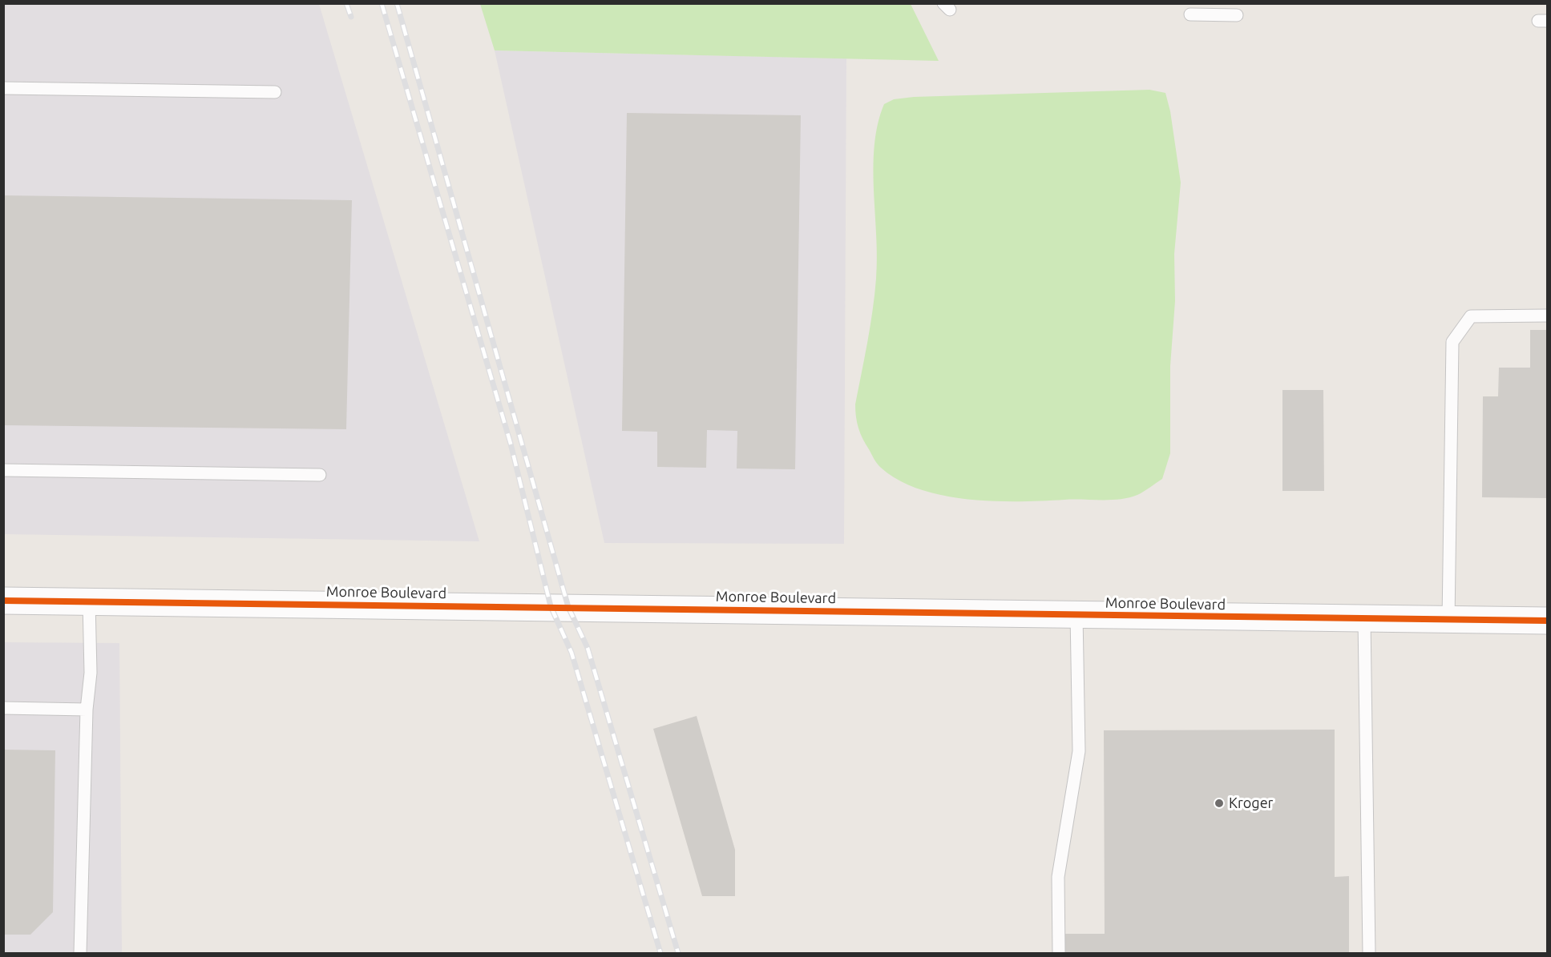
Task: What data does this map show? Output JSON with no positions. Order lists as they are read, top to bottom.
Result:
{
  "streets": {
    "street": ["Monroe Boulevard"]
  },
  "places": ["Kroger"]
}
